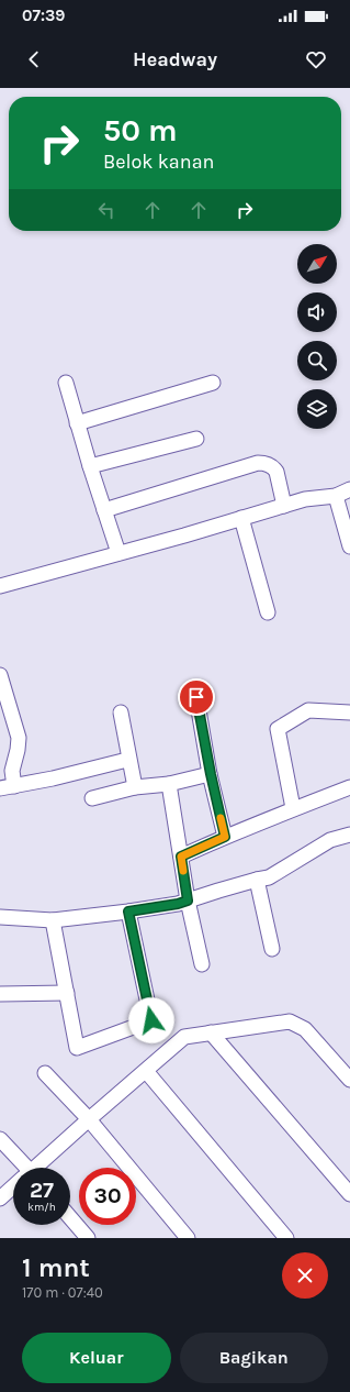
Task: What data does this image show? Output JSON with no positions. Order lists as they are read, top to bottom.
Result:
{
  "north": "top right",
  "page": {
    "status": "07:39",
    "header": "Headway",
    "turn": ["50 m", "Belok kanan"],
    "speed": "27 km/h",
    "limit": "30",
    "heading": ["1 mnt", "170 m · 07:40"],
    "buttons": ["Keluar", "Bagikan"]
  }
}
